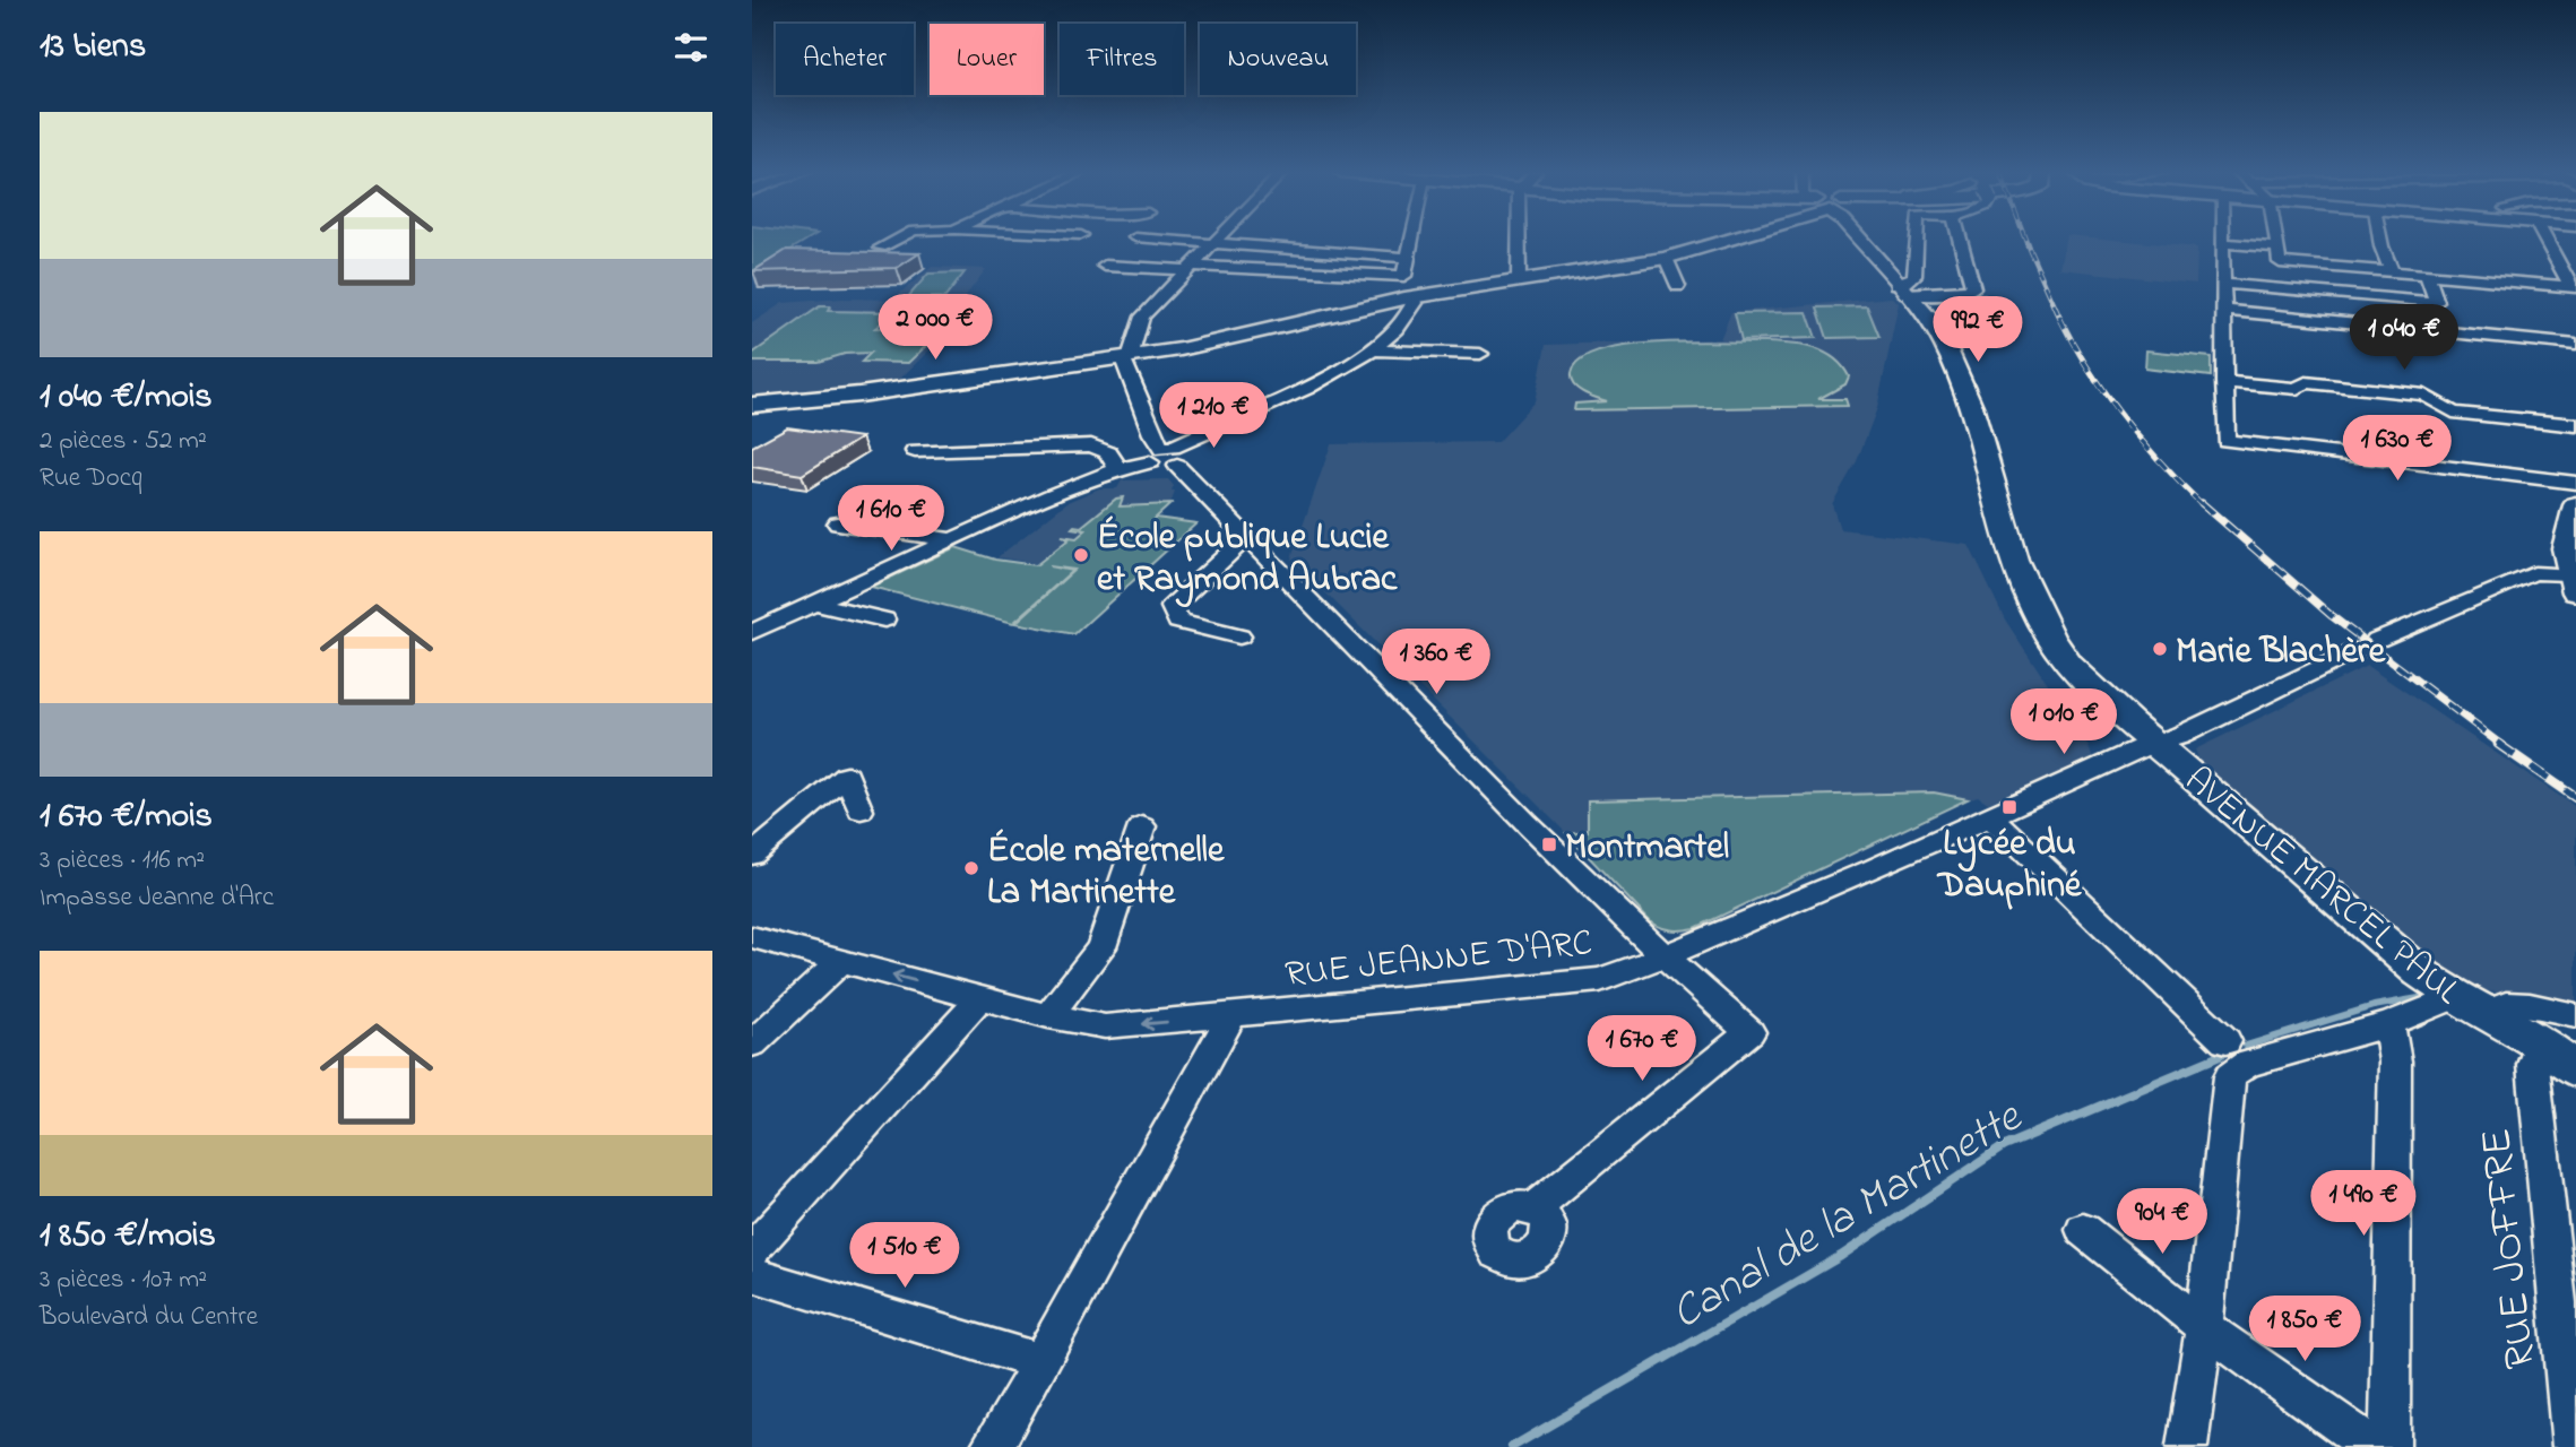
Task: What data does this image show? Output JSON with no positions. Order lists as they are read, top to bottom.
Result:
{
  "streets": {
    "main road": ["AVENUE MARCEL PAUL"],
    "street": ["RUE JEANNE D'ARC", "RUE JOFFRE"]
  },
  "crossings": [
    ["AVENUE MARCEL PAUL", "RUE JEANNE D'ARC"],
    ["AVENUE MARCEL PAUL", "RUE JOFFRE"]
  ],
  "water": ["Canal de la Martinette"],
  "places": {
    "other": ["École publique Lucie et Raymond Aubrac", "Marie Blachère", "École maternelle La Martinette"],
    "transit": ["Lycée du Dauphiné", "Montmartel"]
  },
  "page": {
    "heading": "13 biens",
    "chip": [
      "Acheter",
      "Louer",
      "Filtres",
      "Nouveau"
    ],
    "list": [
      {
        "name": "1 040 €/mois",
        "note": "2 pièces · 52 m² · Rue Docq"
      },
      {
        "name": "1 670 €/mois",
        "note": "3 pièces · 116 m² · Impasse Jeanne d'Arc"
      },
      {
        "name": "1 850 €/mois",
        "note": "3 pièces · 107 m² · Boulevard du Centre"
      }
    ],
    "price": [
      "2 000 €",
      "992 €",
      "1 040 €",
      "1 210 €",
      "1 630 €",
      "1 610 €",
      "1 360 €",
      "1 010 €",
      "1 670 €",
      "1 490 €",
      "904 €",
      "1 510 €",
      "1 850 €"
    ]
  }
}
